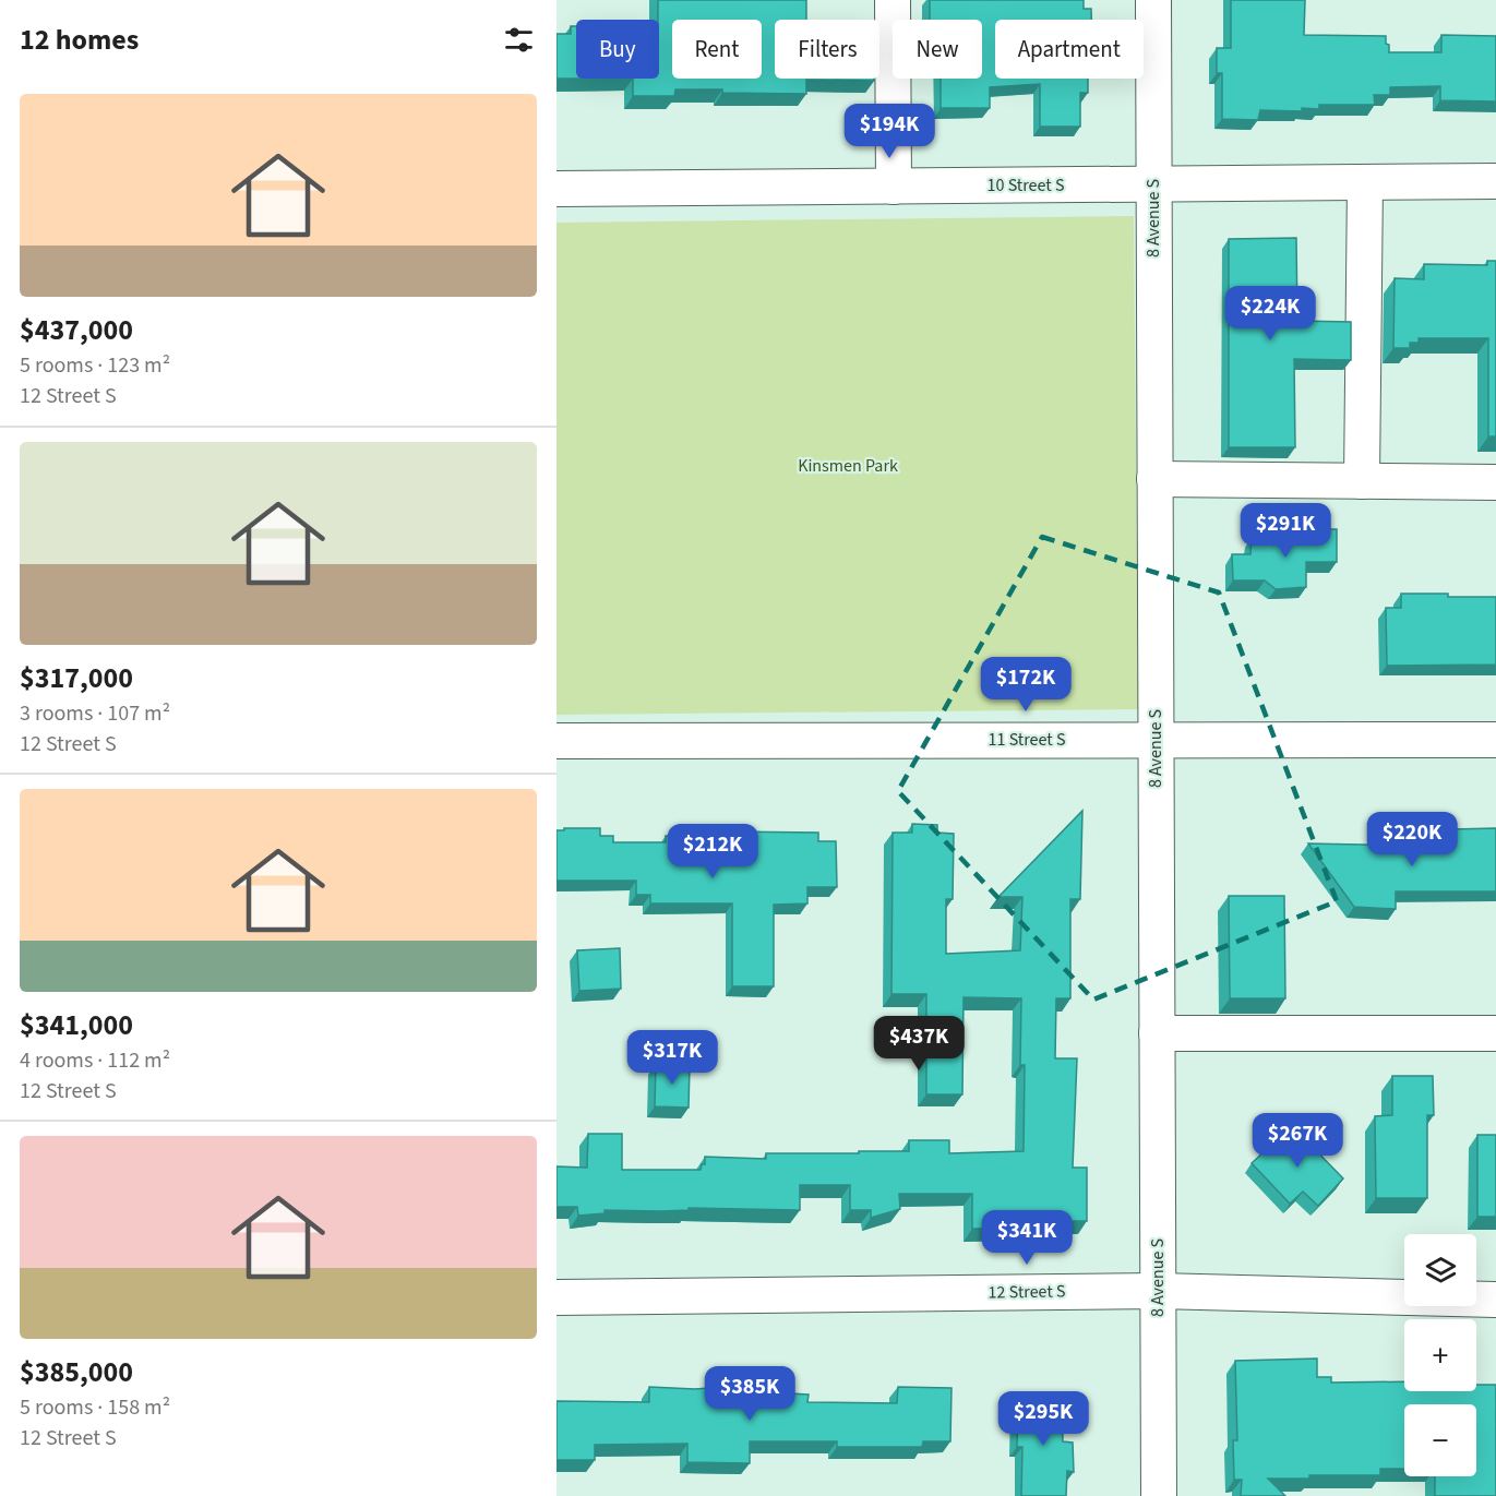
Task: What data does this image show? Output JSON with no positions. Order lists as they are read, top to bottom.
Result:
{
  "streets": {
    "street": [
      "10 Street S",
      "8 Avenue S",
      "11 Street S",
      "12 Street S"
    ]
  },
  "crossings": [
    ["10 Street S", "8 Avenue S"],
    ["8 Avenue S", "11 Street S"],
    ["8 Avenue S", "12 Street S"]
  ],
  "parks": ["Kinsmen Park"],
  "page": {
    "heading": "12 homes",
    "chip": [
      "Buy",
      "Rent",
      "Filters",
      "New",
      "Apartment"
    ],
    "list": [
      {
        "name": "$437,000",
        "note": "5 rooms · 123 m² · 12 Street S"
      },
      {
        "name": "$317,000",
        "note": "3 rooms · 107 m² · 12 Street S"
      },
      {
        "name": "$341,000",
        "note": "4 rooms · 112 m² · 12 Street S"
      },
      {
        "name": "$385,000",
        "note": "5 rooms · 158 m² · 12 Street S"
      }
    ],
    "price": [
      "$194K",
      "$224K",
      "$291K",
      "$172K",
      "$220K",
      "$212K",
      "$437K",
      "$317K",
      "$267K",
      "$341K",
      "$385K",
      "$295K"
    ],
    "map_buttons": ["+", "−"]
  }
}
